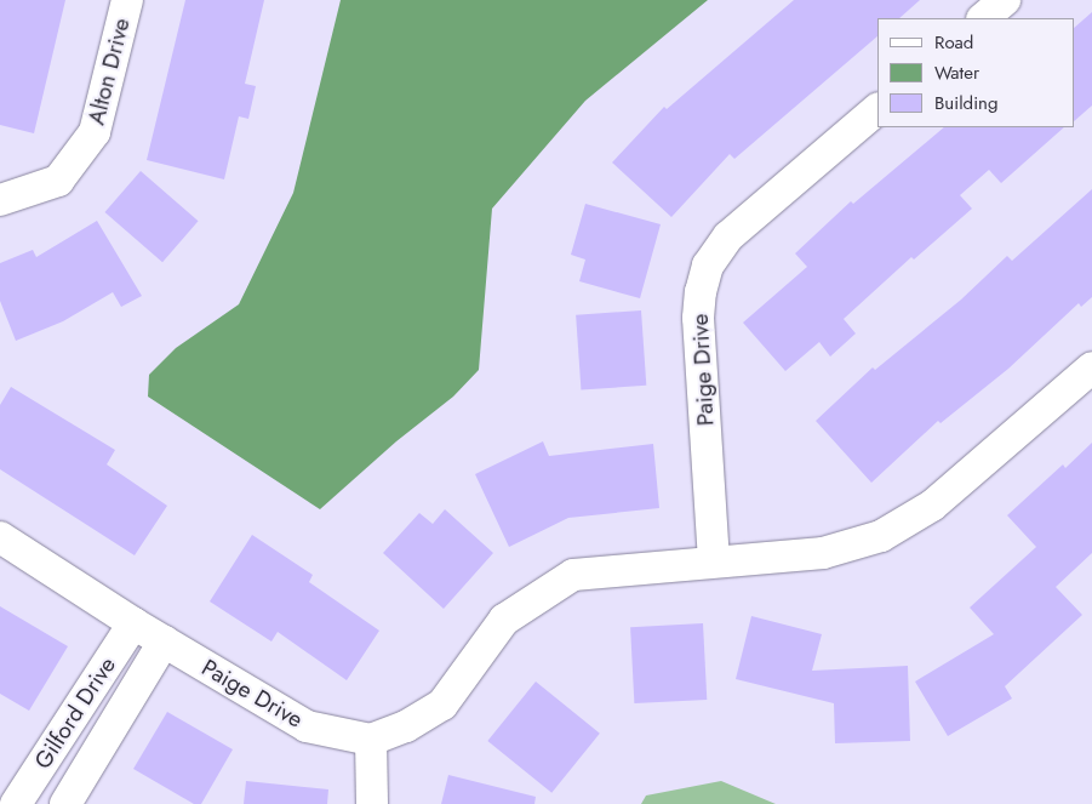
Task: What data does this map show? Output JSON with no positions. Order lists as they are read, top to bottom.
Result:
{
  "streets": {
    "street": ["Alton Drive", "Paige Drive", "Gilford Drive"]
  },
  "crossings": [
    ["Paige Drive", "Gilford Drive"]
  ],
  "legend": ["Road", "Water", "Building"]
}
